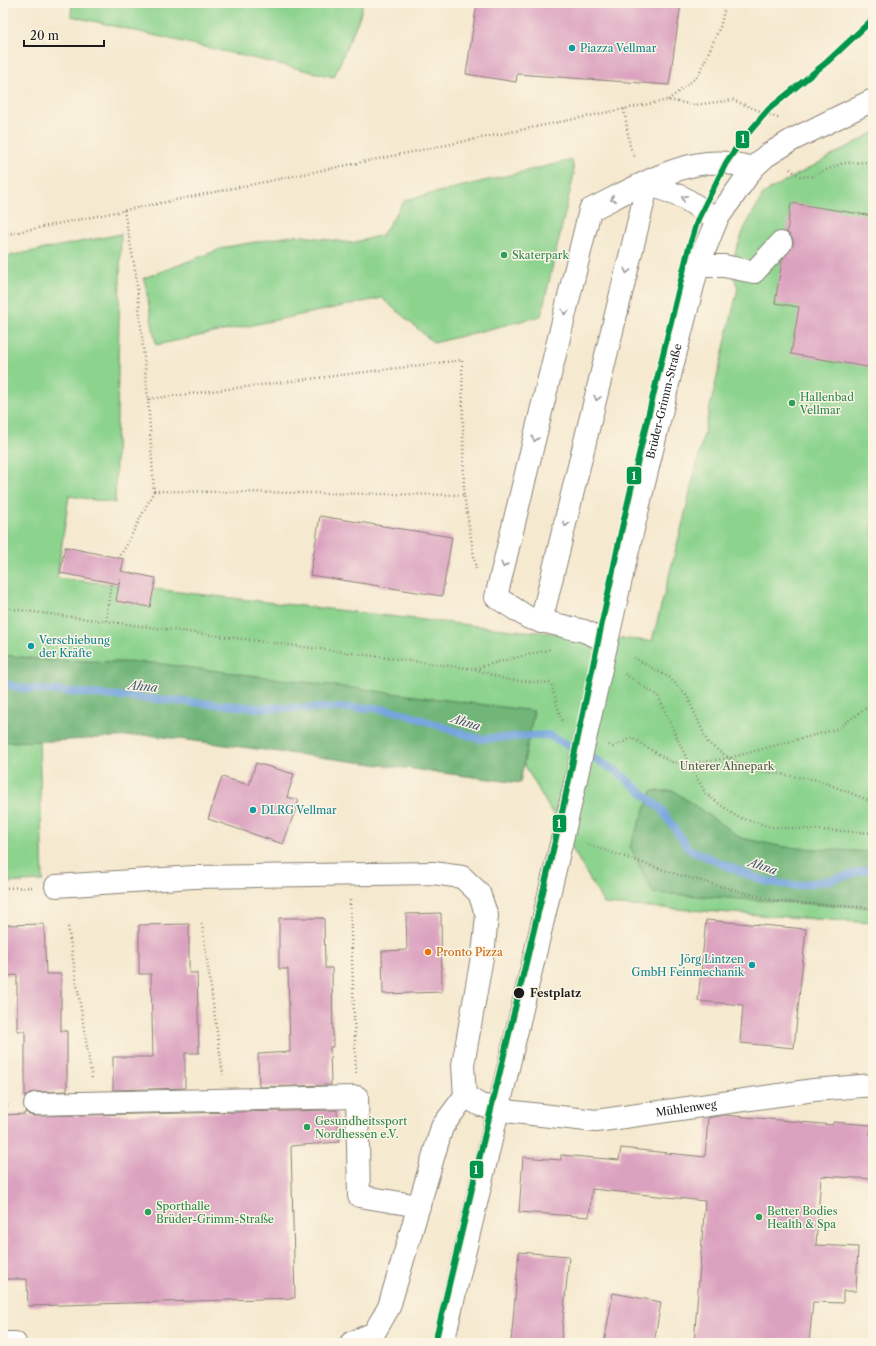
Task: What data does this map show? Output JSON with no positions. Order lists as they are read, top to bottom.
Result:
{
  "streets": {
    "street": ["Brüder-Grimm-Straße", "Mühlenweg"]
  },
  "crossings": [
    ["Brüder-Grimm-Straße", "Mühlenweg"]
  ],
  "water": ["Ahna"],
  "parks": ["Unterer Ahnepark"],
  "places": [
    "Piazza Vellmar",
    "Skaterpark",
    "Hallenbad Vellmar",
    "Verschiebung der Kräfte",
    "DLRG Vellmar",
    "Pronto Pizza",
    "Jörg Lintzen GmbH Feinmechanik",
    "Festplatz",
    "Gesundheitssport Nordhessen e.V.",
    "Sporthalle Brüder-Grimm-Straße",
    "Better Bodies Health & Spa"
  ],
  "lines": ["transit line 1"],
  "scale_bar": "20 m"
}
